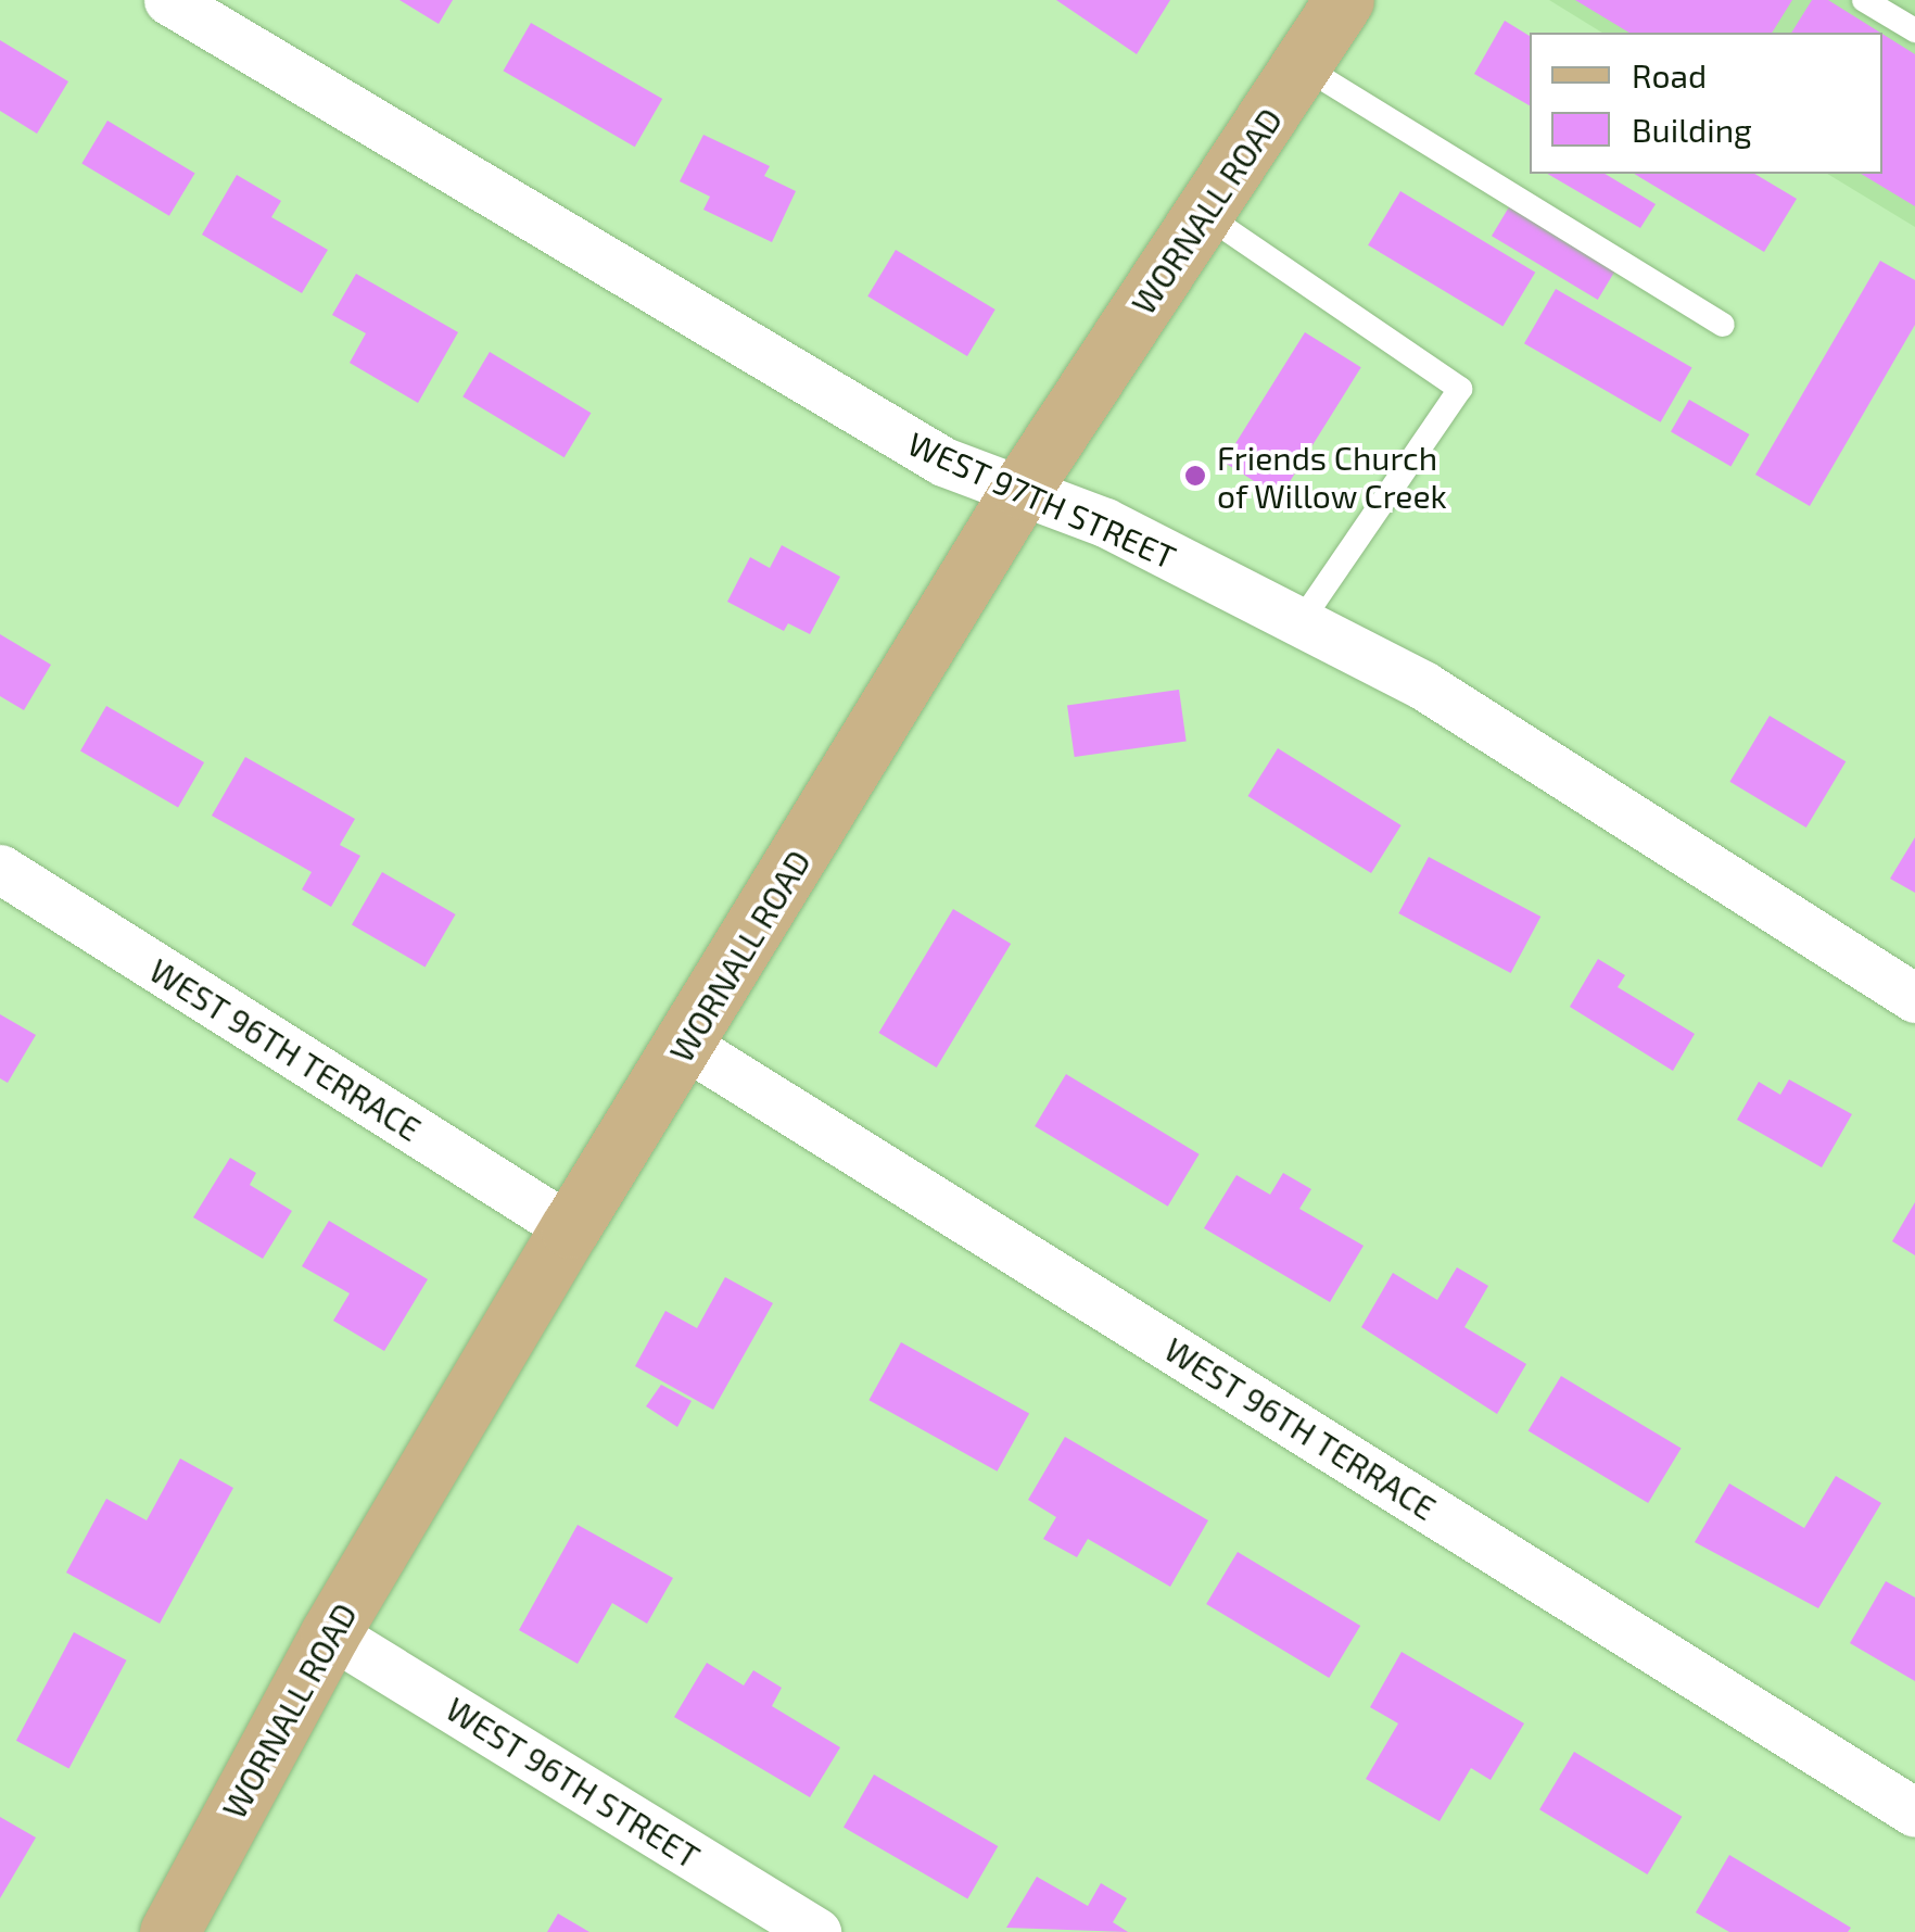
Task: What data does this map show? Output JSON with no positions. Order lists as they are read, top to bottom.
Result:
{
  "streets": {
    "main road": ["WORNALL ROAD"],
    "street": ["WEST 97TH STREET", "WEST 96TH TERRACE", "WEST 96TH STREET"]
  },
  "crossings": [
    ["WORNALL ROAD", "WEST 97TH STREET"],
    ["WORNALL ROAD", "WEST 96TH TERRACE"],
    ["WORNALL ROAD", "WEST 96TH STREET"]
  ],
  "places": ["Friends Church of Willow Creek"],
  "legend": ["Road", "Building"]
}
